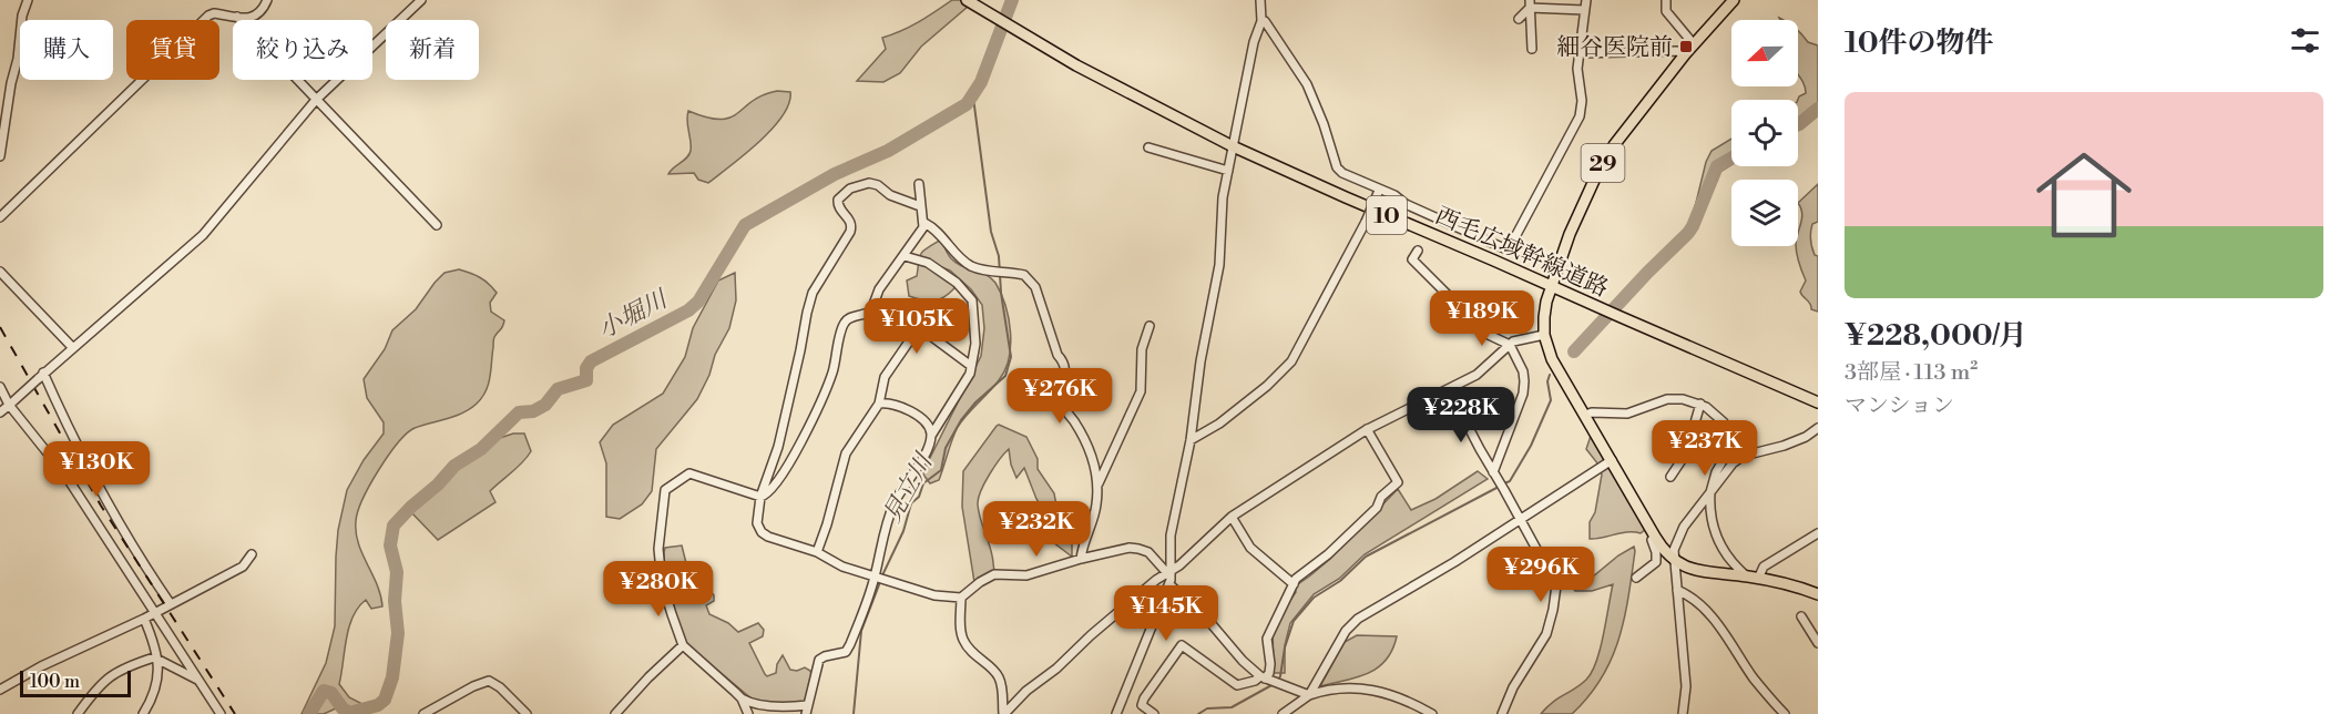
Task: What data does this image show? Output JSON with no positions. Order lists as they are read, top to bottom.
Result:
{
  "streets": {
    "main road": ["29", "10", "西毛広域幹線道路"]
  },
  "crossings": [
    ["29", "西毛広域幹線道路"]
  ],
  "water": ["小堀川", "見立川"],
  "places": {
    "transit": ["細谷医院前"]
  },
  "scale_bar": "100 m",
  "north": "left",
  "page": {
    "heading": "10件の物件",
    "chip": [
      "購入",
      "賃貸",
      "絞り込み",
      "新着"
    ],
    "list": [
      {
        "name": "¥228,000/月",
        "note": "3部屋 · 113 m² · マンション"
      }
    ],
    "price": [
      "¥189K",
      "¥105K",
      "¥276K",
      "¥228K",
      "¥237K",
      "¥130K",
      "¥232K",
      "¥296K",
      "¥280K",
      "¥145K"
    ],
    "scale": "100 m"
  }
}
